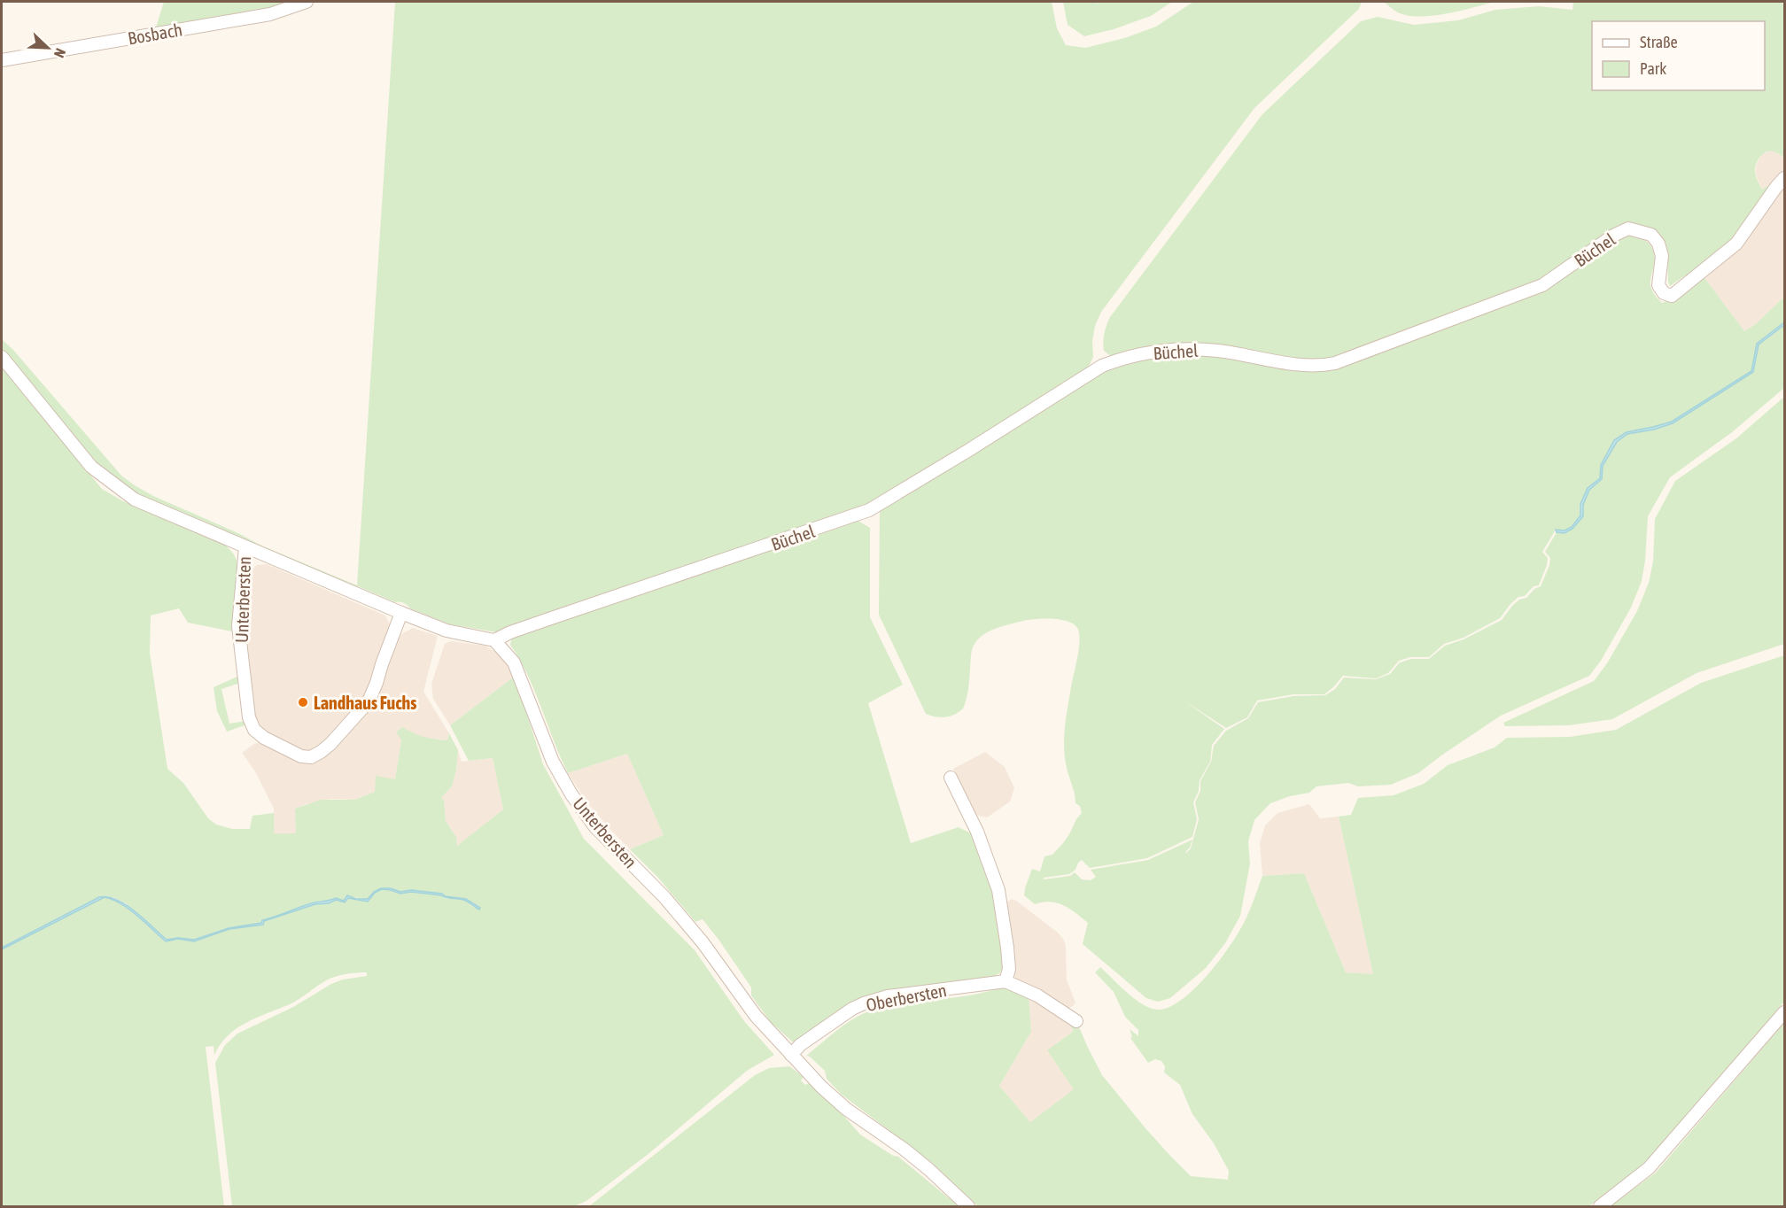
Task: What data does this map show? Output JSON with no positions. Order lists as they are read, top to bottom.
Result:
{
  "streets": {
    "street": [
      "Bosbach",
      "Büchel",
      "Unterbersten",
      "Oberbersten"
    ]
  },
  "crossings": [
    ["Büchel", "Unterbersten"],
    ["Unterbersten", "Oberbersten"]
  ],
  "places": ["Landhaus Fuchs"],
  "legend": ["Straße", "Park"],
  "north": "bottom right"
}
